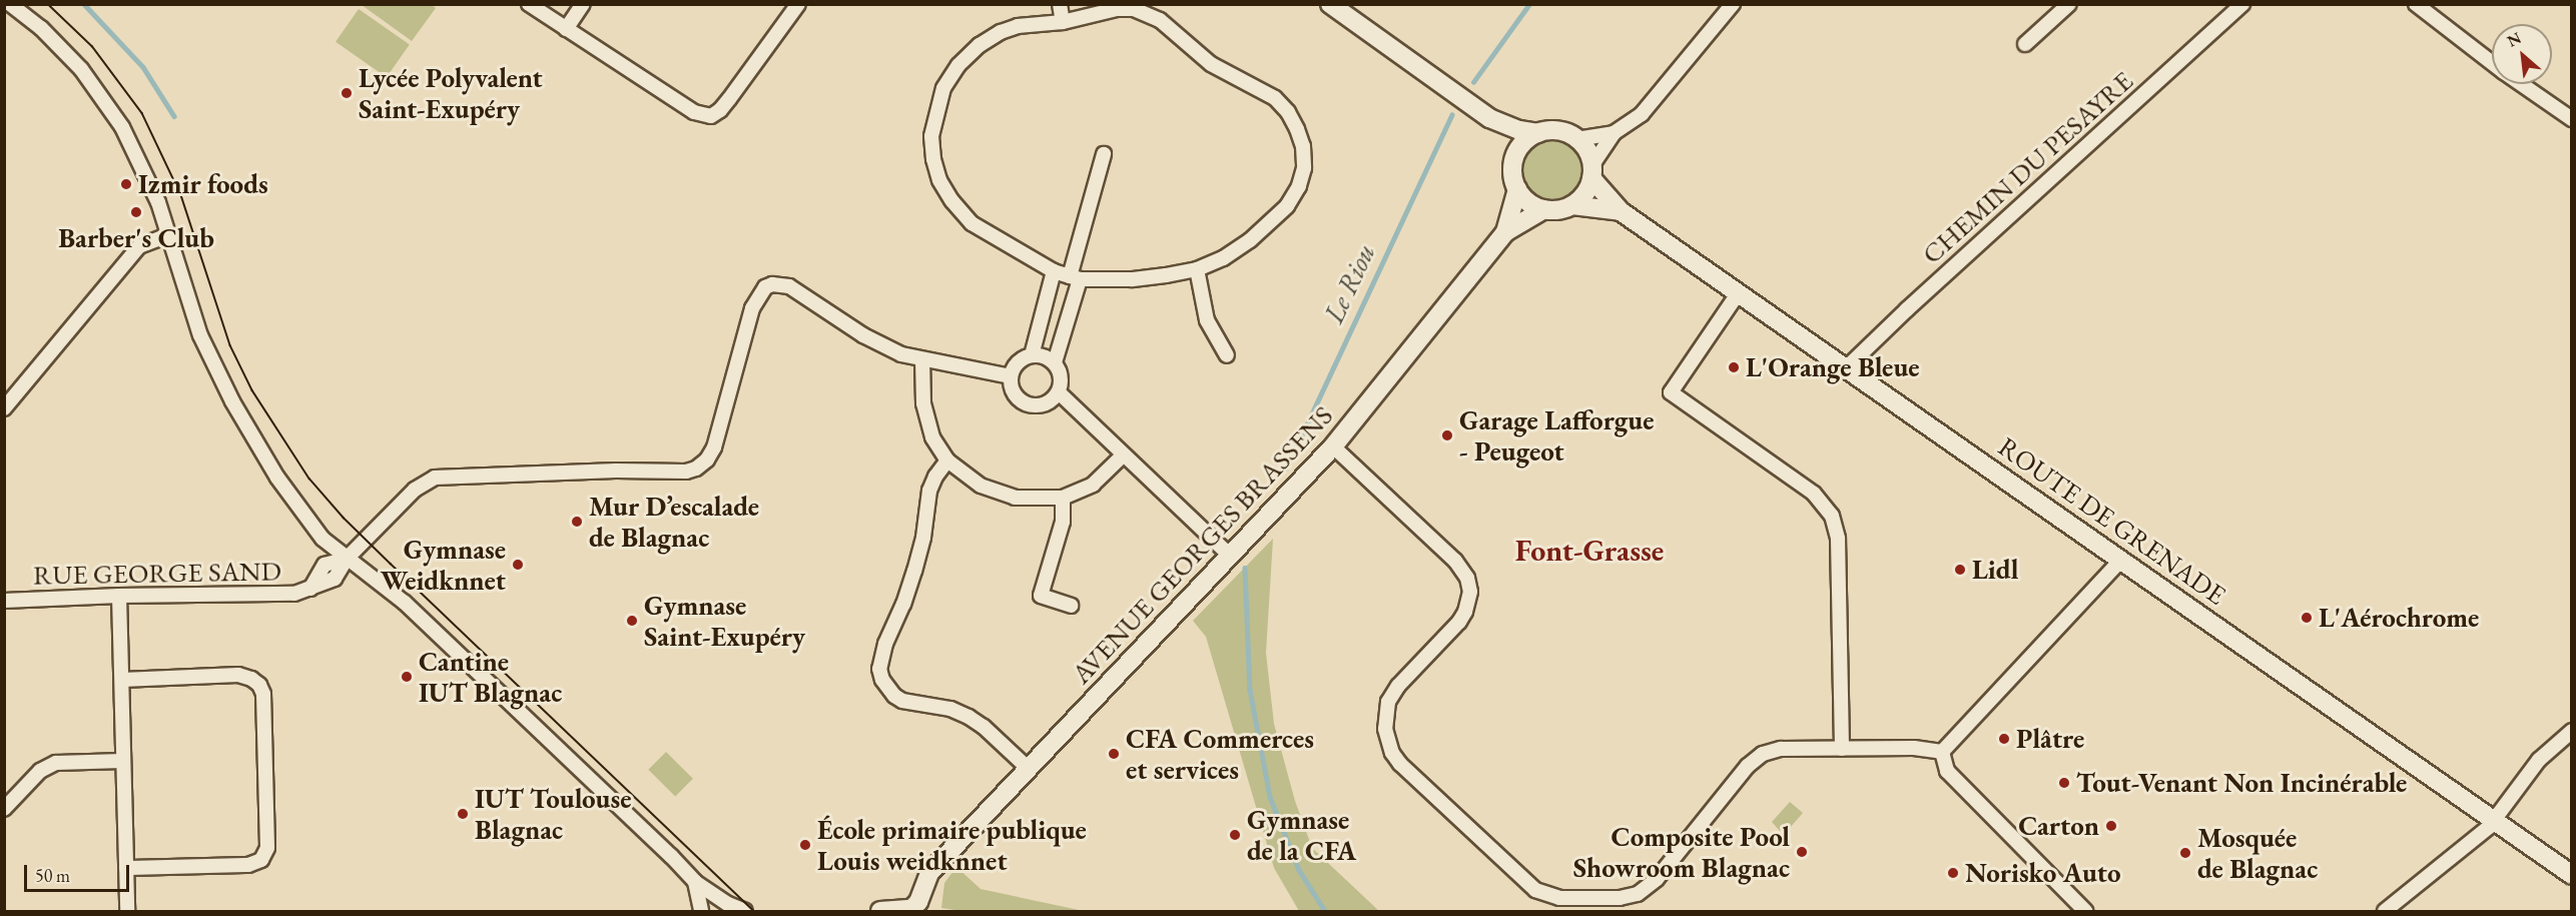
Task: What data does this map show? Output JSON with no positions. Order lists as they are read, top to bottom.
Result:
{
  "streets": {
    "main road": ["ROUTE DE GRENADE", "AVENUE GEORGES BRASSENS"],
    "street": ["CHEMIN DU PESAYRE", "RUE GEORGE SAND"]
  },
  "crossings": [
    ["CHEMIN DU PESAYRE", "ROUTE DE GRENADE"]
  ],
  "districts": ["Font-Grasse"],
  "water": ["Le Riou"],
  "places": [
    "Lycée Polyvalent Saint-Exupéry",
    "Izmir foods",
    "Barber's Club",
    "L'Orange Bleue",
    "Garage Lafforgue - Peugeot",
    "Mur D’escalade de Blagnac",
    "Gymnase Weidknnet",
    "Lidl",
    "L'Aérochrome",
    "Gymnase Saint-Exupéry",
    "Cantine IUT Blagnac",
    "Plâtre",
    "CFA Commerces et services",
    "Tout-Venant Non Incinérable",
    "IUT Toulouse Blagnac",
    "Carton",
    "Gymnase de la CFA",
    "École primaire publique Louis weidknnet",
    "Composite Pool Showroom Blagnac",
    "Mosquée de Blagnac",
    "Norisko Auto"
  ],
  "scale_bar": "50 m",
  "north": "top left"
}
